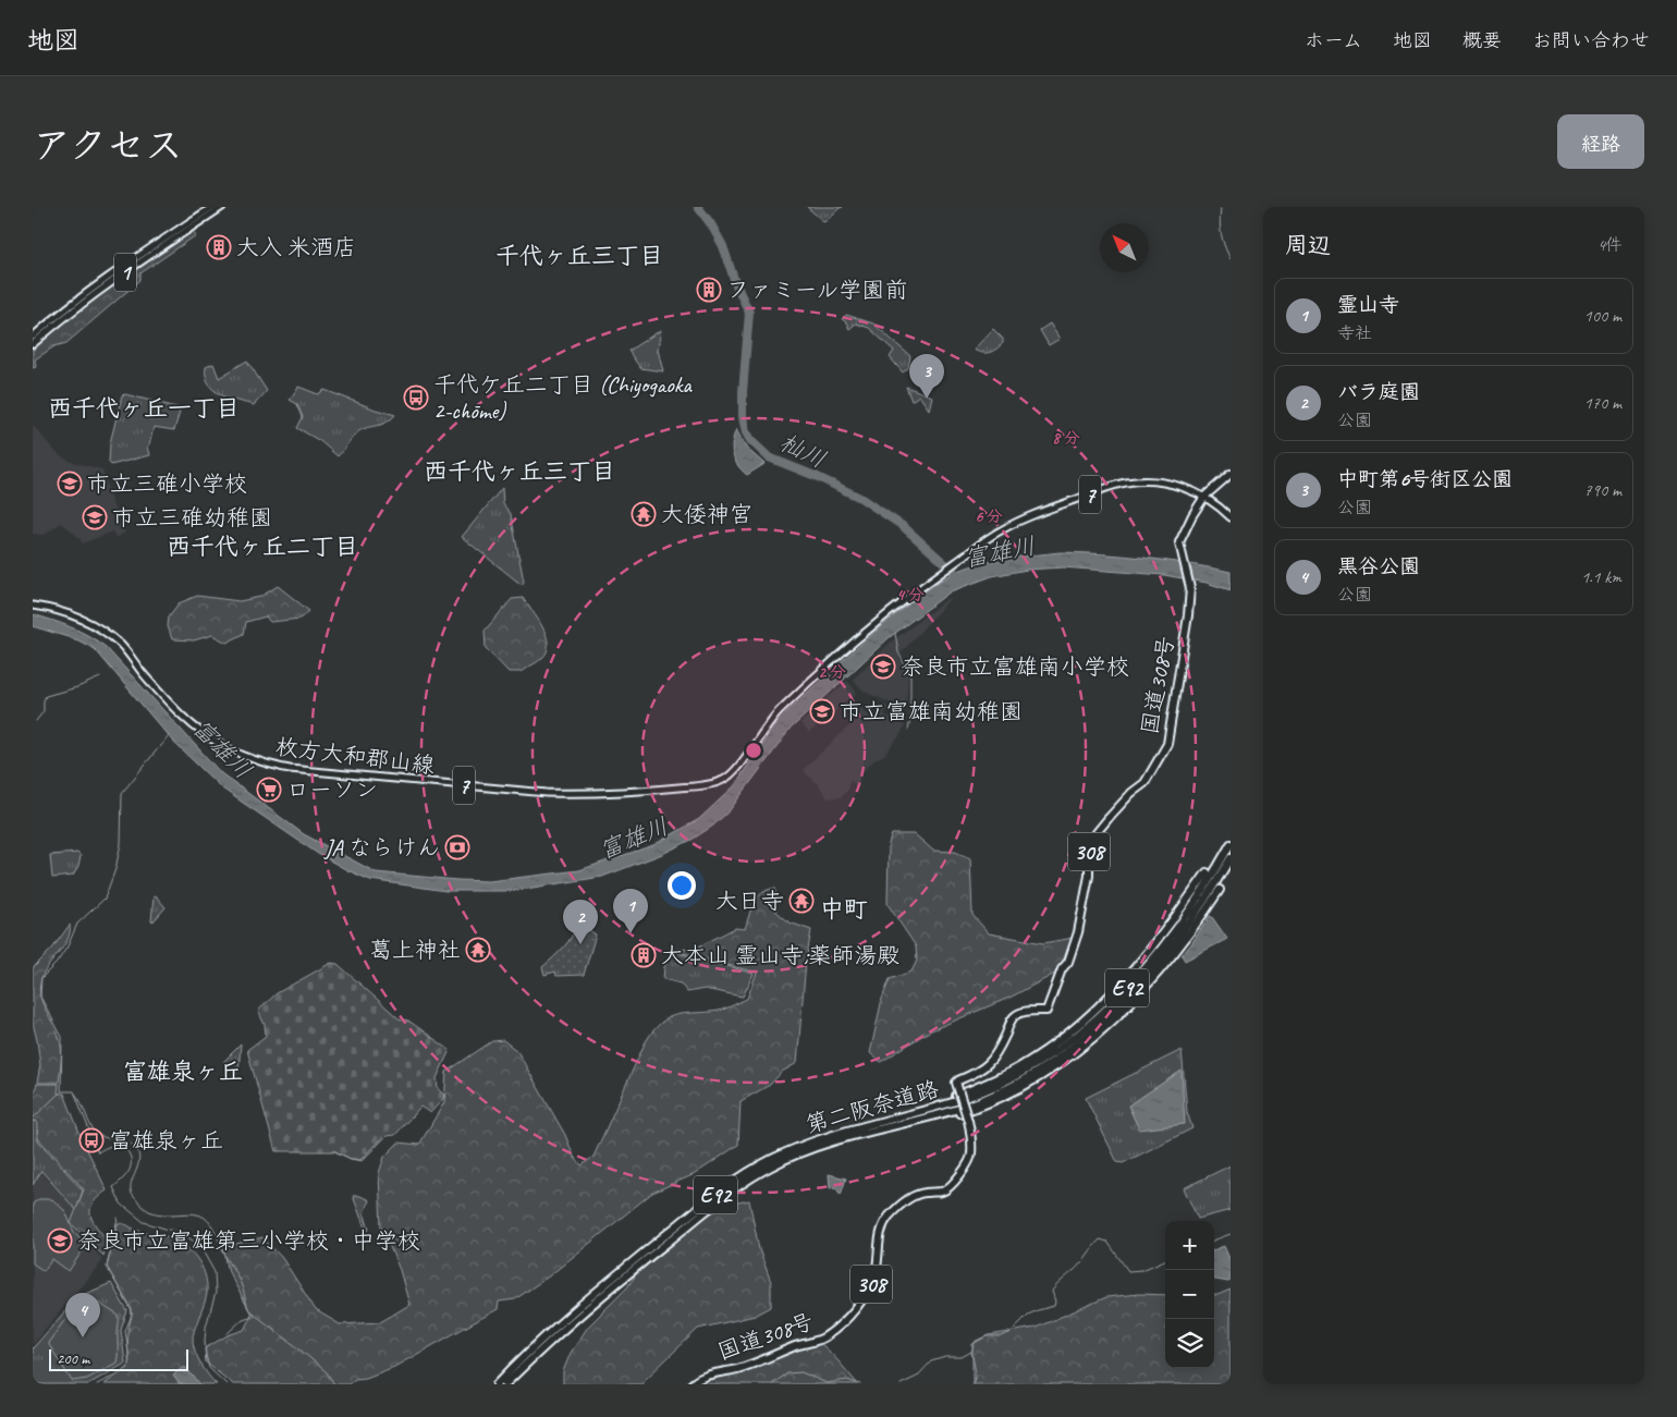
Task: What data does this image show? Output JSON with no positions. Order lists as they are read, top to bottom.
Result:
{
  "streets": {
    "highway": [
      "国道308号",
      "308",
      "E92",
      "第二阪奈道路"
    ],
    "main road": ["1", "7", "枚方大和郡山線"]
  },
  "crossings": [
    ["国道308号", "枚方大和郡山線"]
  ],
  "districts": [
    "千代ヶ丘三丁目",
    "西千代ヶ丘一丁目",
    "西千代ヶ丘三丁目",
    "西千代ヶ丘二丁目",
    "中町",
    "富雄泉ヶ丘"
  ],
  "water": ["杣川", "富雄川"],
  "places": {
    "building": ["大入 米酒店", "ファミール学園前", "大本山 霊山寺;薬師湯殿"],
    "bus stop": ["千代ケ丘二丁目 (Chiyogaoka 2-chōme)", "富雄泉ヶ丘"],
    "school or university": [
      "市立三碓小学校",
      "市立三碓幼稚園",
      "奈良市立富雄南小学校",
      "市立富雄南幼稚園",
      "奈良市立富雄第三小学校・中学校"
    ],
    "temple": ["大倭神宮", "大日寺", "葛上神社"],
    "supermarket": ["ローソン"],
    "bank": ["JA ならけん"]
  },
  "scale_bar": "200 m",
  "north": "top left",
  "page": {
    "header": "地図",
    "nav": [
      "ホーム",
      "地図",
      "概要",
      "お問い合わせ"
    ],
    "title": "アクセス",
    "buttons": "経路",
    "heading": ["周辺", "4件"],
    "list": [
      {
        "mark": "1",
        "name": "霊山寺",
        "note": "寺社",
        "value": "100 m"
      },
      {
        "mark": "2",
        "name": "バラ庭園",
        "note": "公園",
        "value": "170 m"
      },
      {
        "mark": "3",
        "name": "中町第6号街区公園",
        "note": "公園",
        "value": "790 m"
      },
      {
        "mark": "4",
        "name": "黒谷公園",
        "note": "公園",
        "value": "1.1 km"
      }
    ],
    "pins": [
      "3",
      "1",
      "2",
      "4"
    ],
    "map_buttons": ["+", "−"],
    "scale": "200 m"
  },
  "rings": [
    "8 分",
    "6 分",
    "4 分",
    "2 分"
  ]
}
